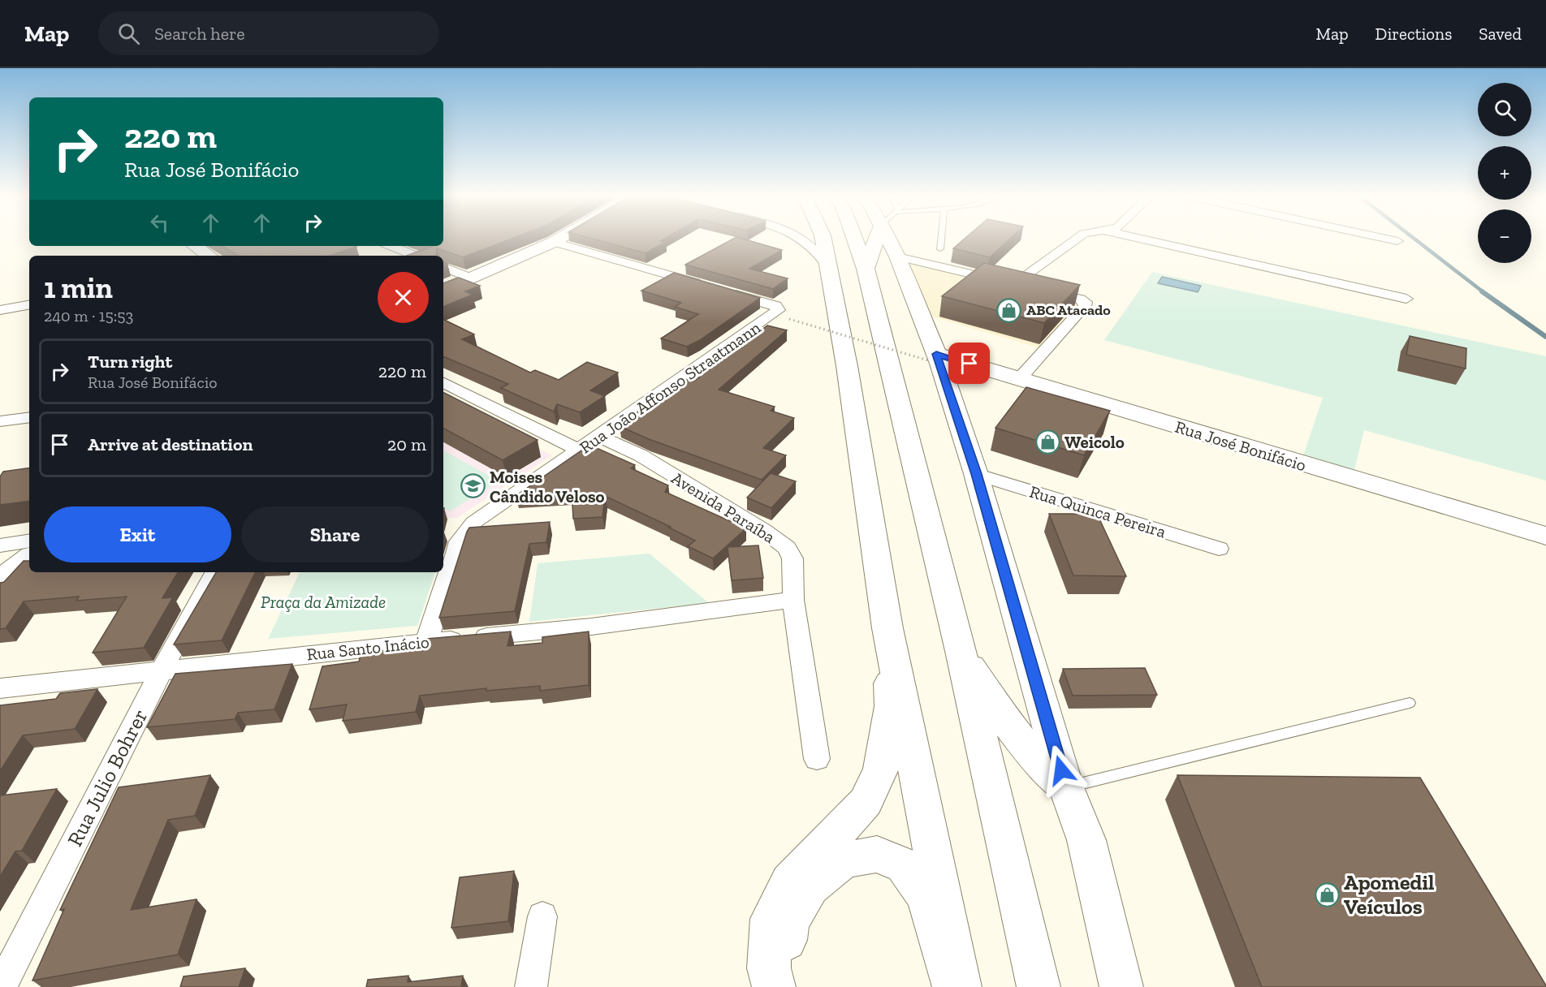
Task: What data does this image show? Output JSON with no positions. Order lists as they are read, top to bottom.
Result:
{
  "streets": {
    "main road": ["Rua José Bonifácio"],
    "street": [
      "Rua João Affonso Straatmann",
      "Avenida Paraíba",
      "Rua Quinca Pereira",
      "Rua Santo Inácio",
      "Rua Julio Bohrer"
    ]
  },
  "crossings": [
    ["Rua João Affonso Straatmann", "Avenida Paraíba"],
    ["Rua João Affonso Straatmann", "Rua Santo Inácio"],
    ["Avenida Paraíba", "Rua Santo Inácio"],
    ["Rua Santo Inácio", "Rua Julio Bohrer"]
  ],
  "parks": ["Praça da Amizade"],
  "places": {
    "shop": ["ABC Atacado", "Weicolo", "Apomedil Veículos"],
    "school or university": ["Moises Cândido Veloso"]
  },
  "page": {
    "header": "Map",
    "search": "Search here",
    "nav": ["Map", "Directions", "Saved"],
    "map_buttons": ["+", "−"],
    "turn": ["220 m", "Rua José Bonifácio"],
    "heading": ["1 min", "240 m · 15:53"],
    "list": [
      {
        "name": "Turn right",
        "note": "Rua José Bonifácio",
        "value": "220 m"
      },
      {
        "name": "Arrive at destination",
        "value": "20 m"
      }
    ],
    "buttons": ["Exit", "Share"]
  }
}
